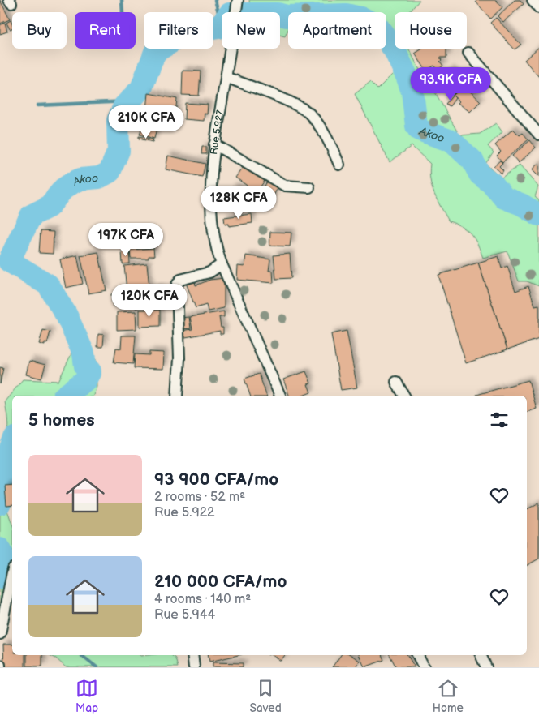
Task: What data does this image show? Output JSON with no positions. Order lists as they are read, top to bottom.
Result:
{
  "streets": {
    "street": ["Rue 5.927"]
  },
  "water": ["Akoo"],
  "page": {
    "chip": [
      "Buy",
      "Rent",
      "Filters",
      "New",
      "Apartment",
      "House"
    ],
    "price": [
      "93.9K CFA",
      "210K CFA",
      "128K CFA",
      "197K CFA",
      "120K CFA"
    ],
    "heading": "5 homes",
    "list": [
      {
        "name": "93 900 CFA/mo",
        "note": "2 rooms · 52 m² · Rue 5.922"
      },
      {
        "name": "210 000 CFA/mo",
        "note": "4 rooms · 140 m² · Rue 5.944"
      }
    ],
    "tabs": ["Map", "Saved", "Home"]
  }
}
